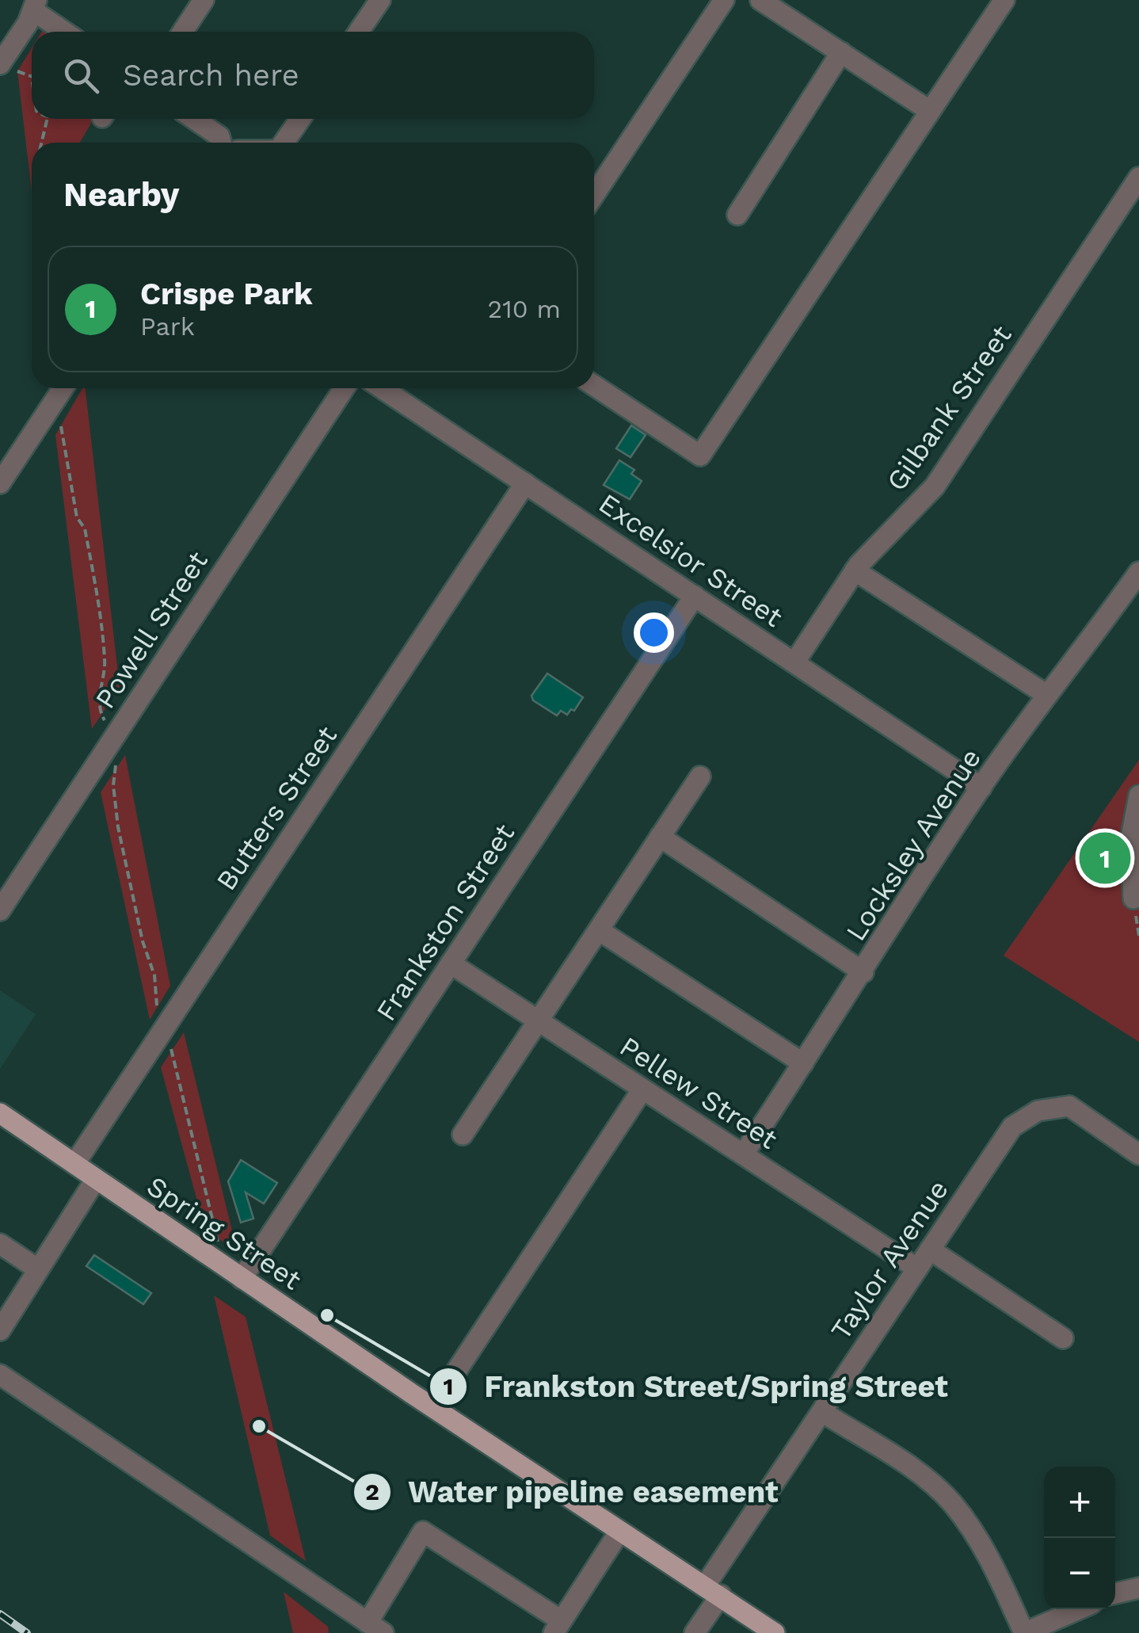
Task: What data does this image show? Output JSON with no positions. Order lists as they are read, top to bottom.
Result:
{
  "streets": {
    "main road": ["Spring Street"],
    "street": [
      "Gilbank Street",
      "Excelsior Street",
      "Powell Street",
      "Butters Street",
      "Locksley Avenue",
      "Frankston Street",
      "Pellew Street",
      "Taylor Avenue"
    ]
  },
  "crossings": [
    ["Gilbank Street", "Excelsior Street"],
    ["Excelsior Street", "Butters Street"],
    ["Excelsior Street", "Locksley Avenue"],
    ["Excelsior Street", "Frankston Street"],
    ["Butters Street", "Spring Street"],
    ["Locksley Avenue", "Pellew Street"],
    ["Frankston Street", "Pellew Street"],
    ["Frankston Street", "Spring Street"],
    ["Pellew Street", "Taylor Avenue"],
    ["Spring Street", "Taylor Avenue"]
  ],
  "places": ["Frankston Street/Spring Street", "Water pipeline easement"],
  "page": {
    "search": "Search here",
    "heading": "Nearby",
    "list": [
      {
        "mark": "1",
        "name": "Crispe Park",
        "note": "Park",
        "value": "210 m"
      }
    ],
    "pins": "1",
    "map_buttons": ["+", "−"]
  }
}
